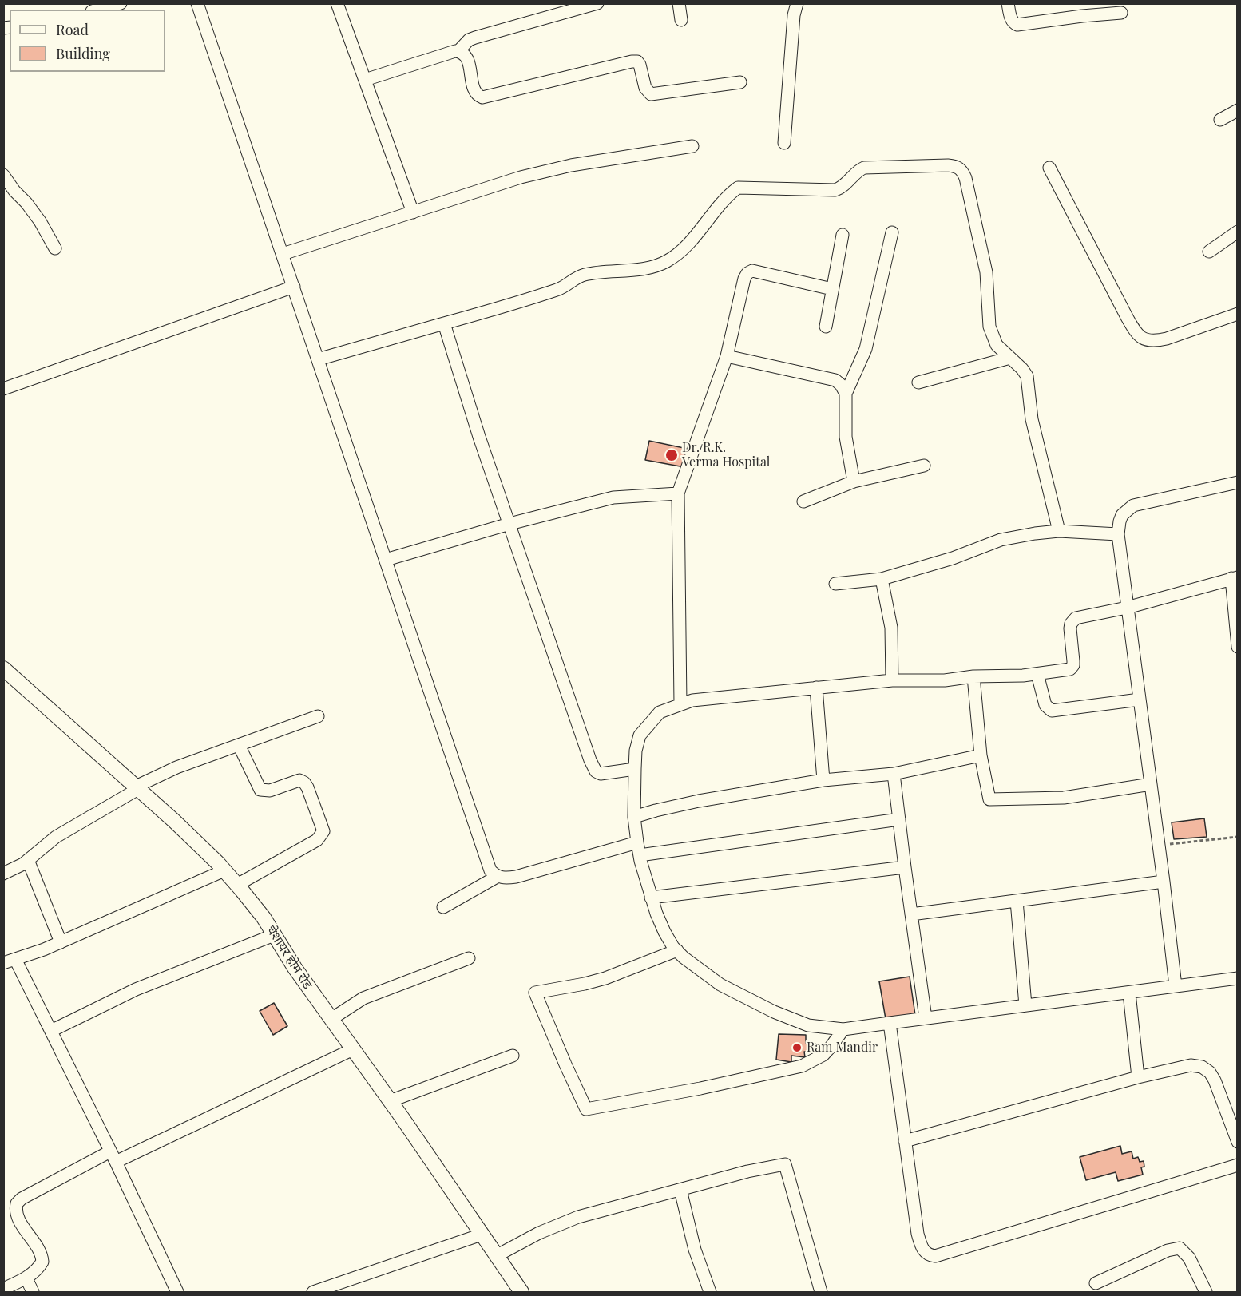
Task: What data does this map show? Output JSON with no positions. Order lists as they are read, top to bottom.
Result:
{
  "streets": {
    "street": ["चेशायर होम रोड"]
  },
  "places": ["Dr. R.K. Verma Hospital", "Ram Mandir"],
  "legend": ["Road", "Building"]
}
